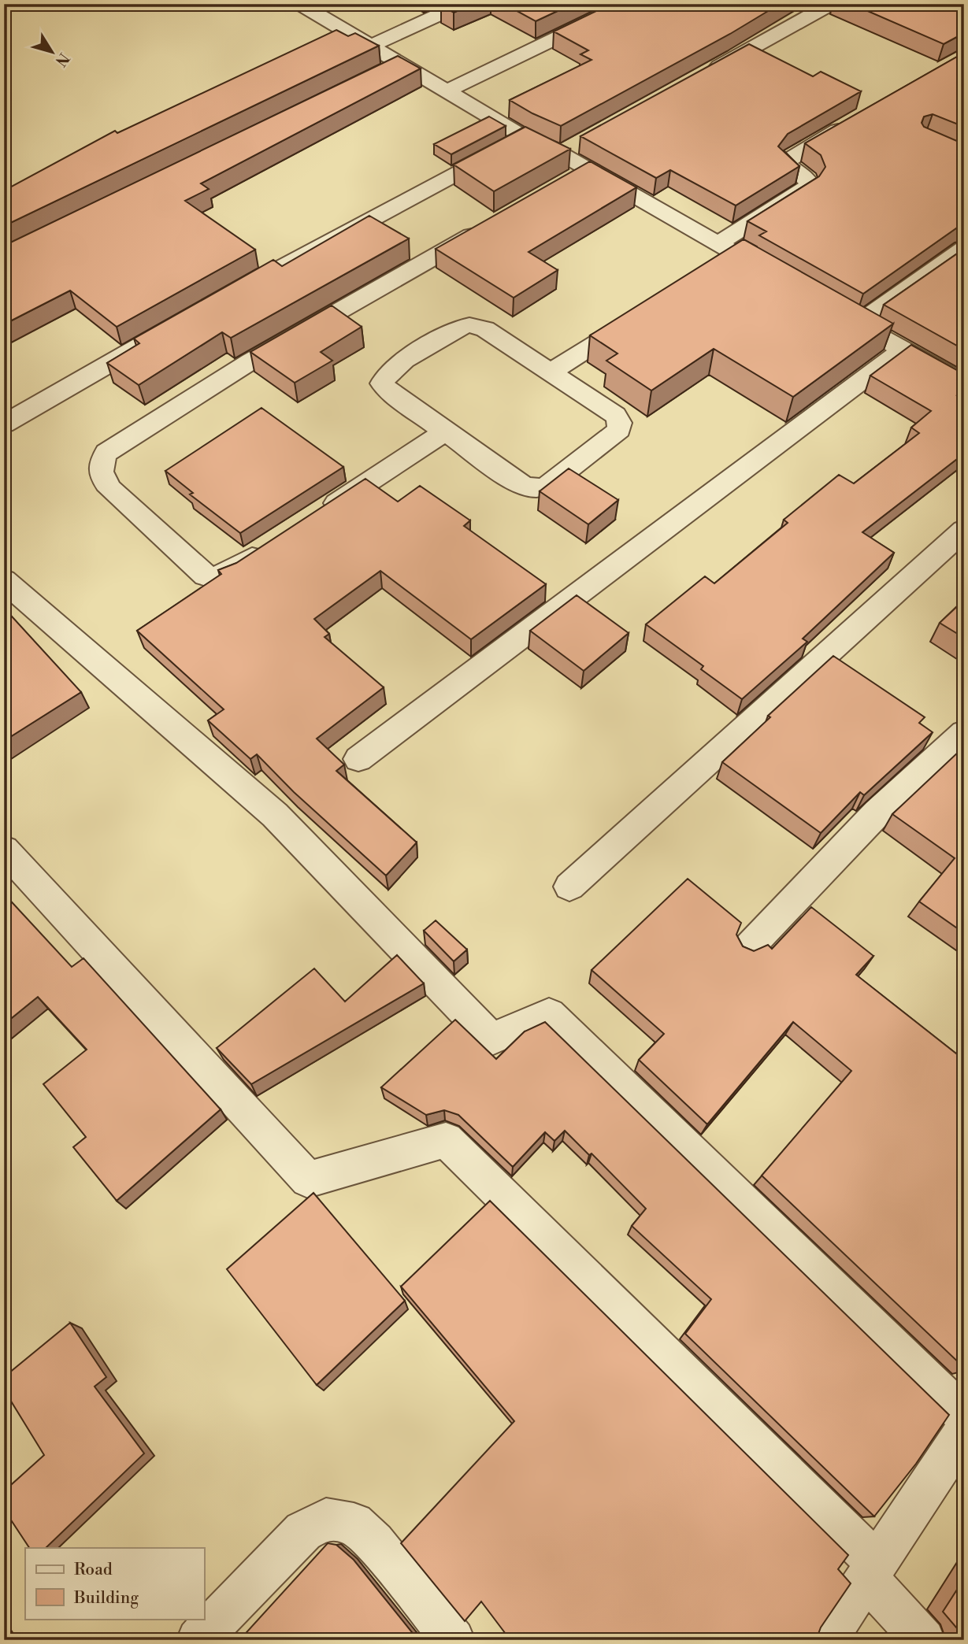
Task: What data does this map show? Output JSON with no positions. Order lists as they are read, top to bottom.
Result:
{
  "legend": ["Road", "Building"],
  "north": "bottom right"
}
